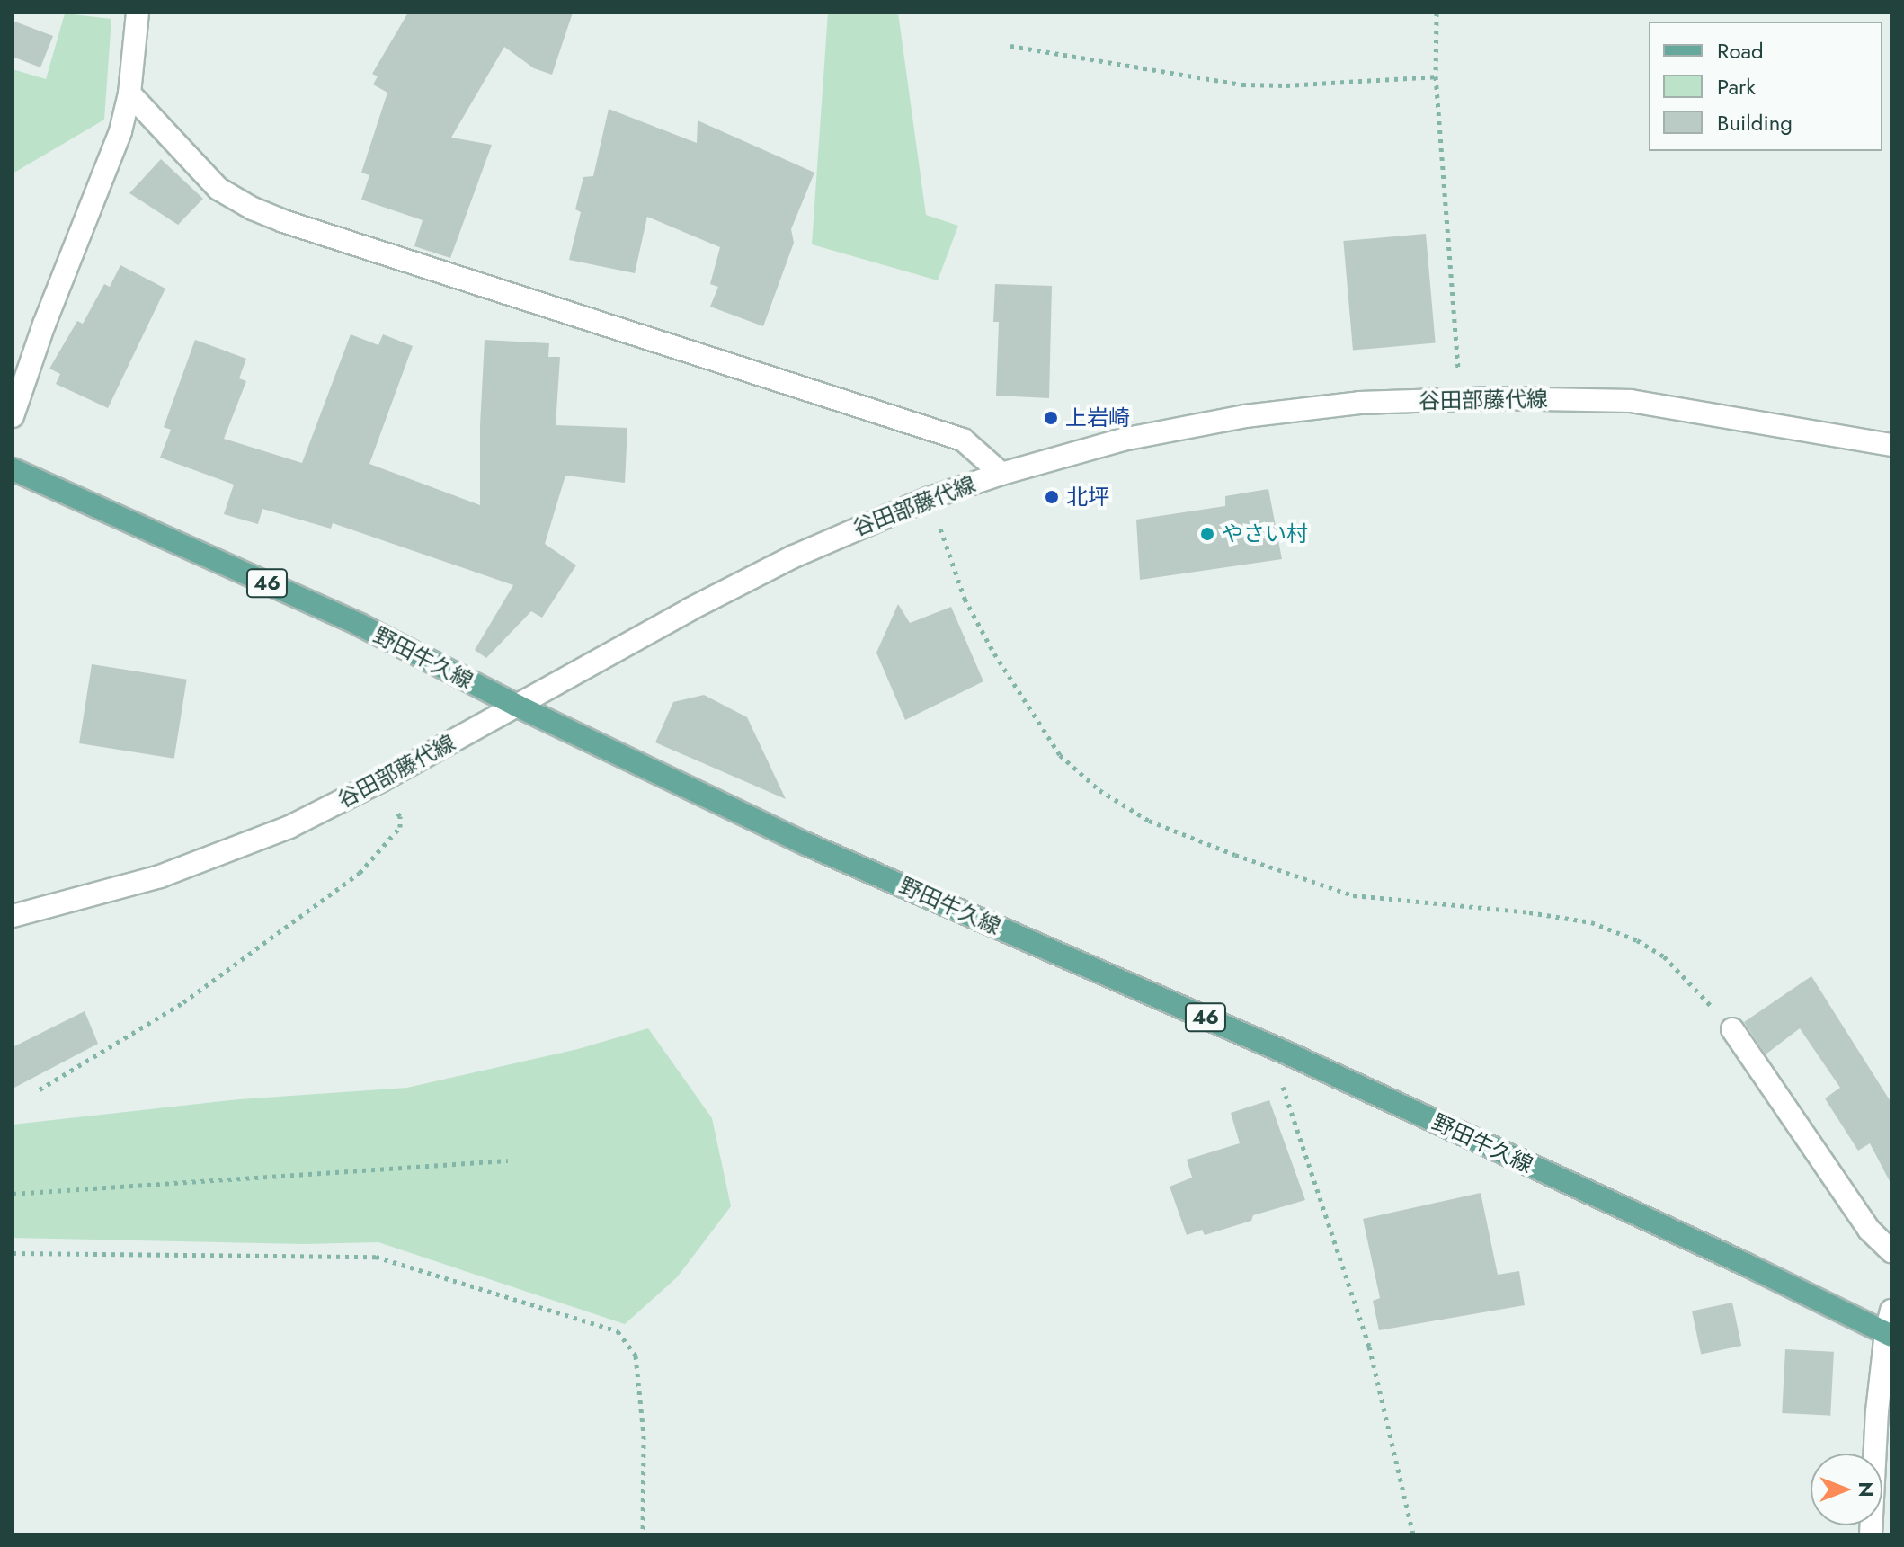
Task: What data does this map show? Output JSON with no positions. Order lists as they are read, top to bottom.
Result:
{
  "streets": {
    "main road": ["谷田部藤代線", "46", "野田牛久線"]
  },
  "crossings": [
    ["谷田部藤代線", "野田牛久線"]
  ],
  "places": ["上岩崎", "北坪", "やさい村"],
  "legend": ["Road", "Park", "Building"],
  "north": "right"
}
